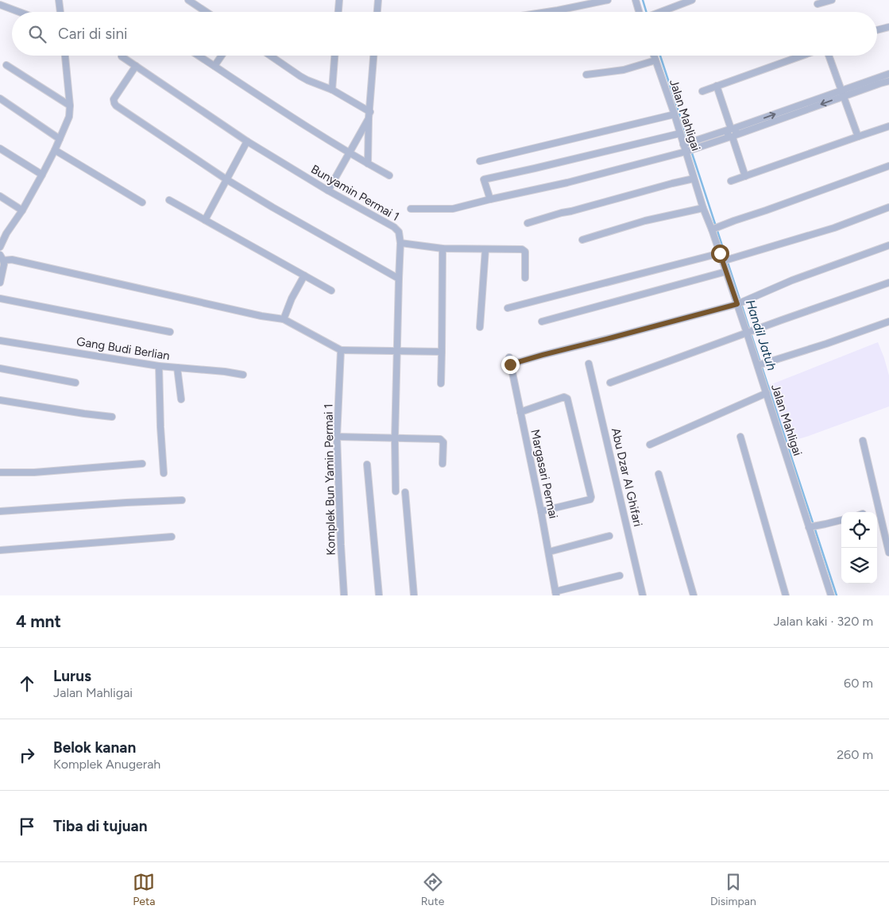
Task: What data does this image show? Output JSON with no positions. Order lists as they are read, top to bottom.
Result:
{
  "streets": {
    "street": [
      "Jalan Mahligai",
      "Bunyamin Permai 1",
      "Gang Budi Berlian",
      "Margasari Permai",
      "Abu Dzar Al Ghifari",
      "Komplek Bun Yamin Permai 1"
    ]
  },
  "water": ["Handil Jatuh"],
  "page": {
    "search": "Cari di sini",
    "heading": ["4 mnt", "Jalan kaki · 320 m"],
    "list": [
      ["Lurus", "Jalan Mahligai", "60 m"],
      ["Belok kanan", "Komplek Anugerah", "260 m"],
      "Tiba di tujuan"
    ],
    "nav": ["Peta", "Rute", "Disimpan"]
  }
}
